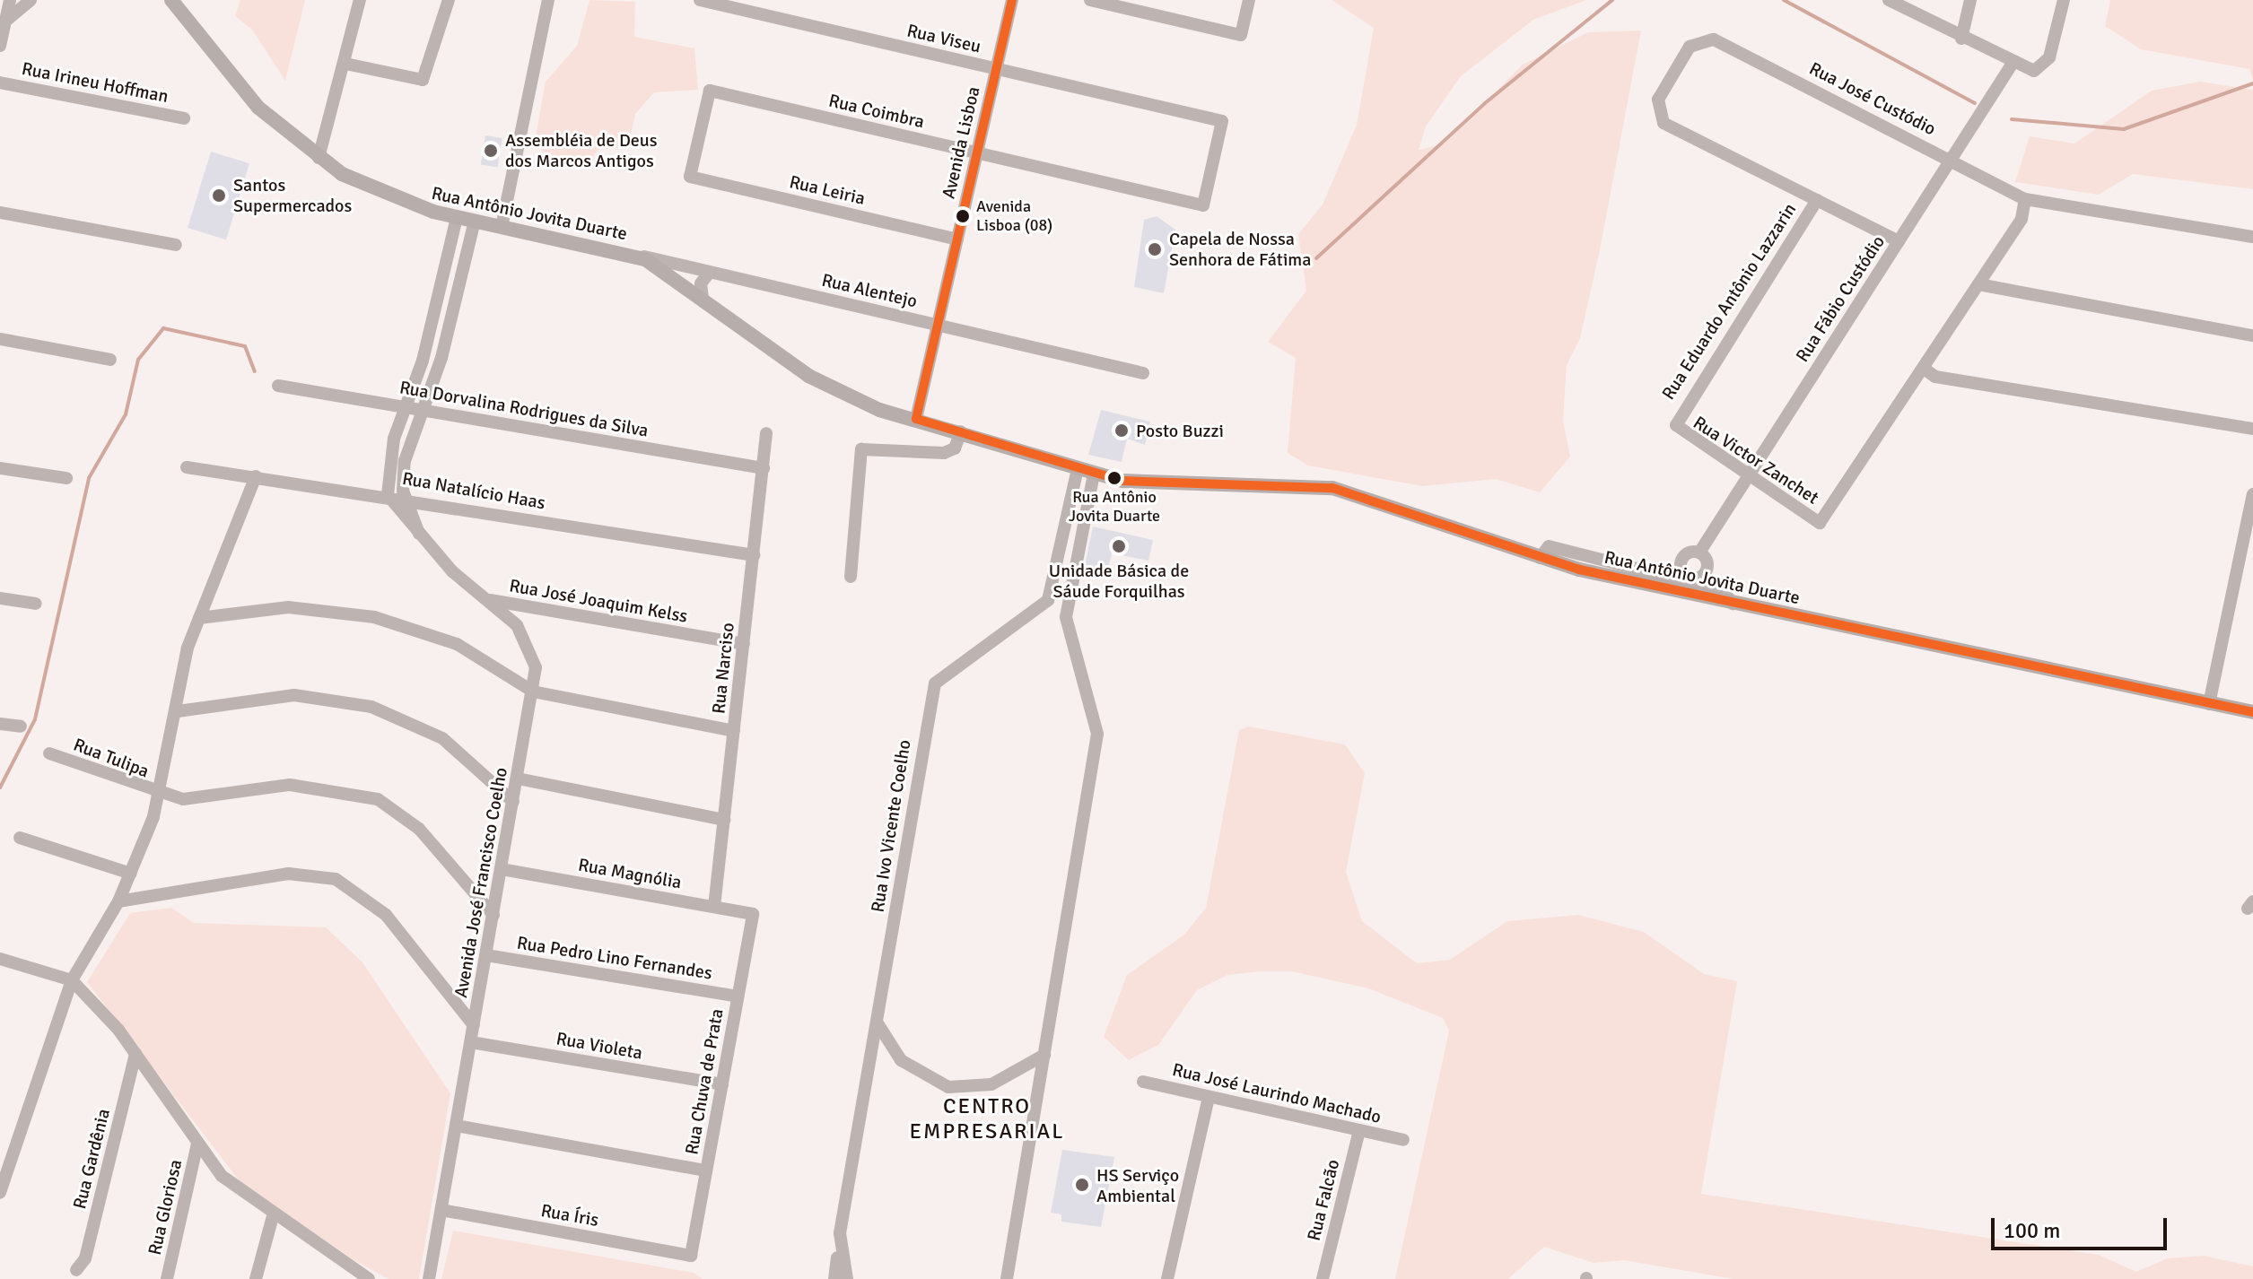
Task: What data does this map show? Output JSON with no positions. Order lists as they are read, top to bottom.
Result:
{
  "streets": {
    "main road": ["Rua Antônio Jovita Duarte"],
    "street": [
      "Rua Viseu",
      "Rua Irineu Hoffman",
      "Rua José Custódio",
      "Rua Coimbra",
      "Avenida Lisboa",
      "Rua Leiria",
      "Rua Alentejo",
      "Rua Fábio Custódio",
      "Rua Eduardo Antônio Lazzarin",
      "Rua Dorvalina Rodrigues da Silva",
      "Rua Victor Zanchet",
      "Rua Natalício Haas",
      "Rua José Joaquim Kelss",
      "Rua Narciso",
      "Rua Tulipa",
      "Rua Ivo Vicente Coelho",
      "Rua Magnólia",
      "Avenida José Francisco Coelho",
      "Rua Pedro Lino Fernandes",
      "Rua Violeta",
      "Rua Chuva de Prata",
      "Rua José Laurindo Machado",
      "Rua Gardênia",
      "Rua Falcão",
      "Rua Gloriosa",
      "Rua Íris"
    ]
  },
  "crossings": [
    ["Rua Viseu", "Rua Coimbra"],
    ["Rua Viseu", "Avenida Lisboa"],
    ["Rua José Custódio", "Rua Fábio Custódio"],
    ["Rua José Custódio", "Rua Eduardo Antônio Lazzarin"],
    ["Rua Coimbra", "Avenida Lisboa"],
    ["Rua Coimbra", "Rua Leiria"],
    ["Avenida Lisboa", "Rua Leiria"],
    ["Avenida Lisboa", "Rua Antônio Jovita Duarte"],
    ["Avenida Lisboa", "Rua Alentejo"],
    ["Rua Antônio Jovita Duarte", "Rua Alentejo"],
    ["Rua Antônio Jovita Duarte", "Avenida José Francisco Coelho"],
    ["Rua Fábio Custódio", "Rua Victor Zanchet"],
    ["Rua Eduardo Antônio Lazzarin", "Rua Victor Zanchet"],
    ["Rua Dorvalina Rodrigues da Silva", "Rua Narciso"],
    ["Rua Dorvalina Rodrigues da Silva", "Avenida José Francisco Coelho"],
    ["Rua Natalício Haas", "Rua Narciso"],
    ["Rua Natalício Haas", "Avenida José Francisco Coelho"],
    ["Rua José Joaquim Kelss", "Rua Narciso"],
    ["Rua José Joaquim Kelss", "Avenida José Francisco Coelho"],
    ["Rua Narciso", "Rua Magnólia"],
    ["Rua Tulipa", "Avenida José Francisco Coelho"],
    ["Rua Magnólia", "Avenida José Francisco Coelho"],
    ["Rua Magnólia", "Rua Chuva de Prata"],
    ["Avenida José Francisco Coelho", "Rua Pedro Lino Fernandes"],
    ["Avenida José Francisco Coelho", "Rua Violeta"],
    ["Avenida José Francisco Coelho", "Rua Íris"],
    ["Rua Pedro Lino Fernandes", "Rua Chuva de Prata"],
    ["Rua Violeta", "Rua Chuva de Prata"],
    ["Rua Chuva de Prata", "Rua Íris"],
    ["Rua José Laurindo Machado", "Rua Falcão"]
  ],
  "districts": ["CENTRO EMPRESARIAL"],
  "places": [
    "Assembléia de Deus dos Marcos Antigos",
    "Santos Supermercados",
    "Avenida Lisboa (08)",
    "Capela de Nossa Senhora de Fátima",
    "Posto Buzzi",
    "Rua Antônio Jovita Duarte",
    "Unidade Básica de Sáude Forquilhas",
    "HS Serviço Ambiental"
  ],
  "scale_bar": "100 m"
}
